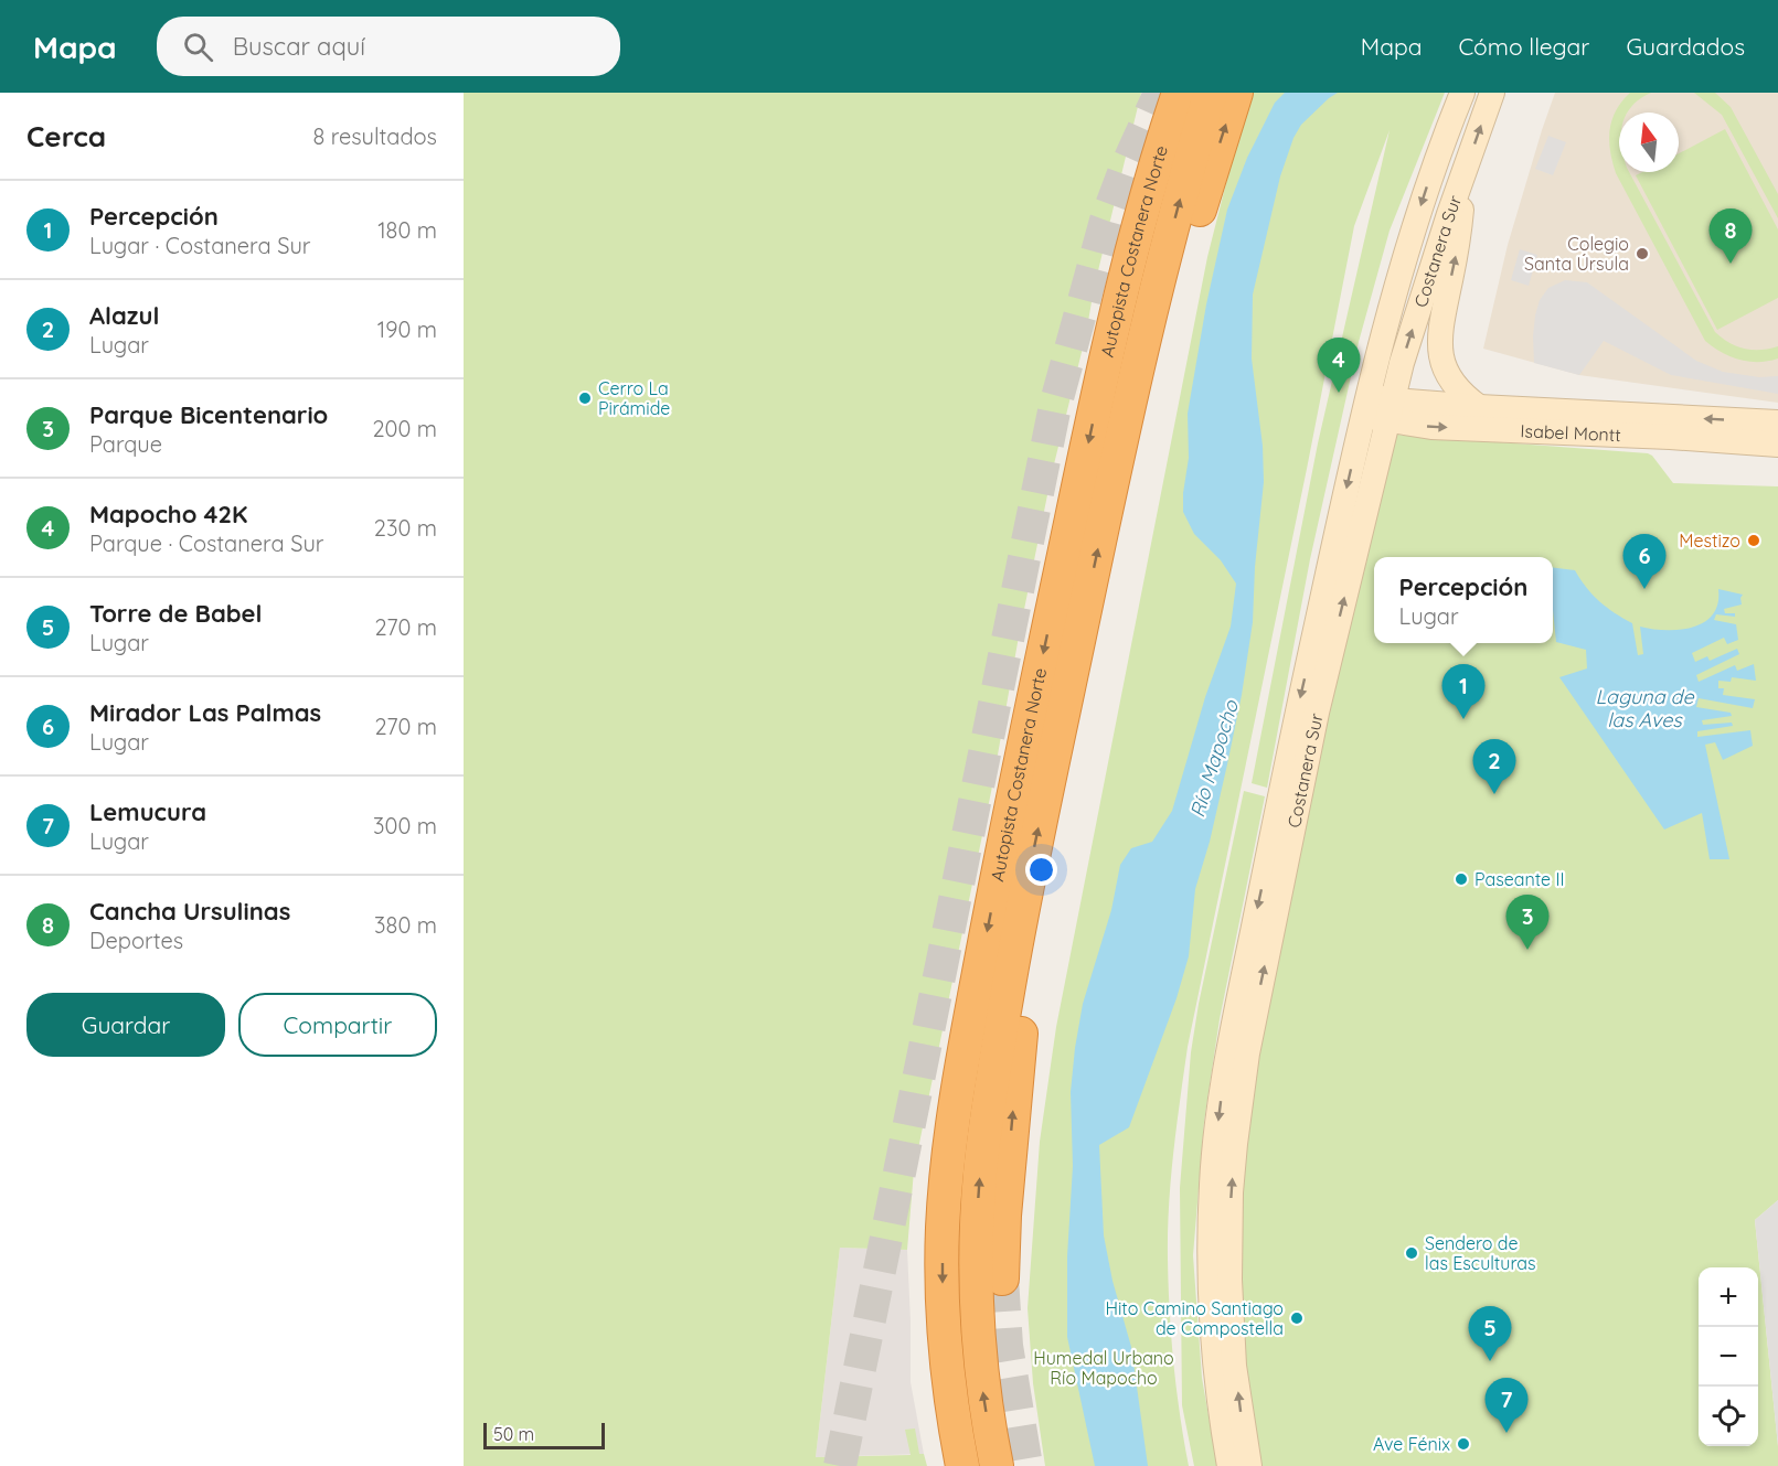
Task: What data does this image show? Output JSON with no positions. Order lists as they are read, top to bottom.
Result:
{
  "streets": {
    "highway": ["Autopista Costanera Norte"],
    "main road": ["Costanera Sur", "Isabel Montt"]
  },
  "crossings": [
    ["Costanera Sur", "Isabel Montt"]
  ],
  "water": ["Laguna de las Aves", "Río Mapocho"],
  "parks": ["Humedal Urbano Río Mapocho"],
  "places": [
    "Colegio Santa Úrsula",
    "Cerro La Pirámide",
    "Mestizo",
    "Paseante II",
    "Sendero de las Esculturas",
    "Hito Camino Santiago de Compostella",
    "Ave Fénix"
  ],
  "scale_bar": "50 m",
  "north": "top",
  "page": {
    "header": "Mapa",
    "search": "Buscar aquí",
    "nav": ["Mapa", "Cómo llegar", "Guardados"],
    "heading": ["Cerca", "8 resultados"],
    "list": [
      {
        "mark": "1",
        "name": "Percepción",
        "note": "Lugar · Costanera Sur",
        "value": "180 m"
      },
      {
        "mark": "2",
        "name": "Alazul",
        "note": "Lugar",
        "value": "190 m"
      },
      {
        "mark": "3",
        "name": "Parque Bicentenario",
        "note": "Parque",
        "value": "200 m"
      },
      {
        "mark": "4",
        "name": "Mapocho 42K",
        "note": "Parque · Costanera Sur",
        "value": "230 m"
      },
      {
        "mark": "5",
        "name": "Torre de Babel",
        "note": "Lugar",
        "value": "270 m"
      },
      {
        "mark": "6",
        "name": "Mirador Las Palmas",
        "note": "Lugar",
        "value": "270 m"
      },
      {
        "mark": "7",
        "name": "Lemucura",
        "note": "Lugar",
        "value": "300 m"
      },
      {
        "mark": "8",
        "name": "Cancha Ursulinas",
        "note": "Deportes",
        "value": "380 m"
      }
    ],
    "pins": [
      "8",
      "4",
      "6",
      "1",
      "2",
      "3",
      "5",
      "7"
    ],
    "popup": ["Percepción", "Lugar"],
    "buttons": ["Guardar", "Compartir"],
    "map_buttons": ["+", "−"],
    "scale": "50 m"
  }
}
